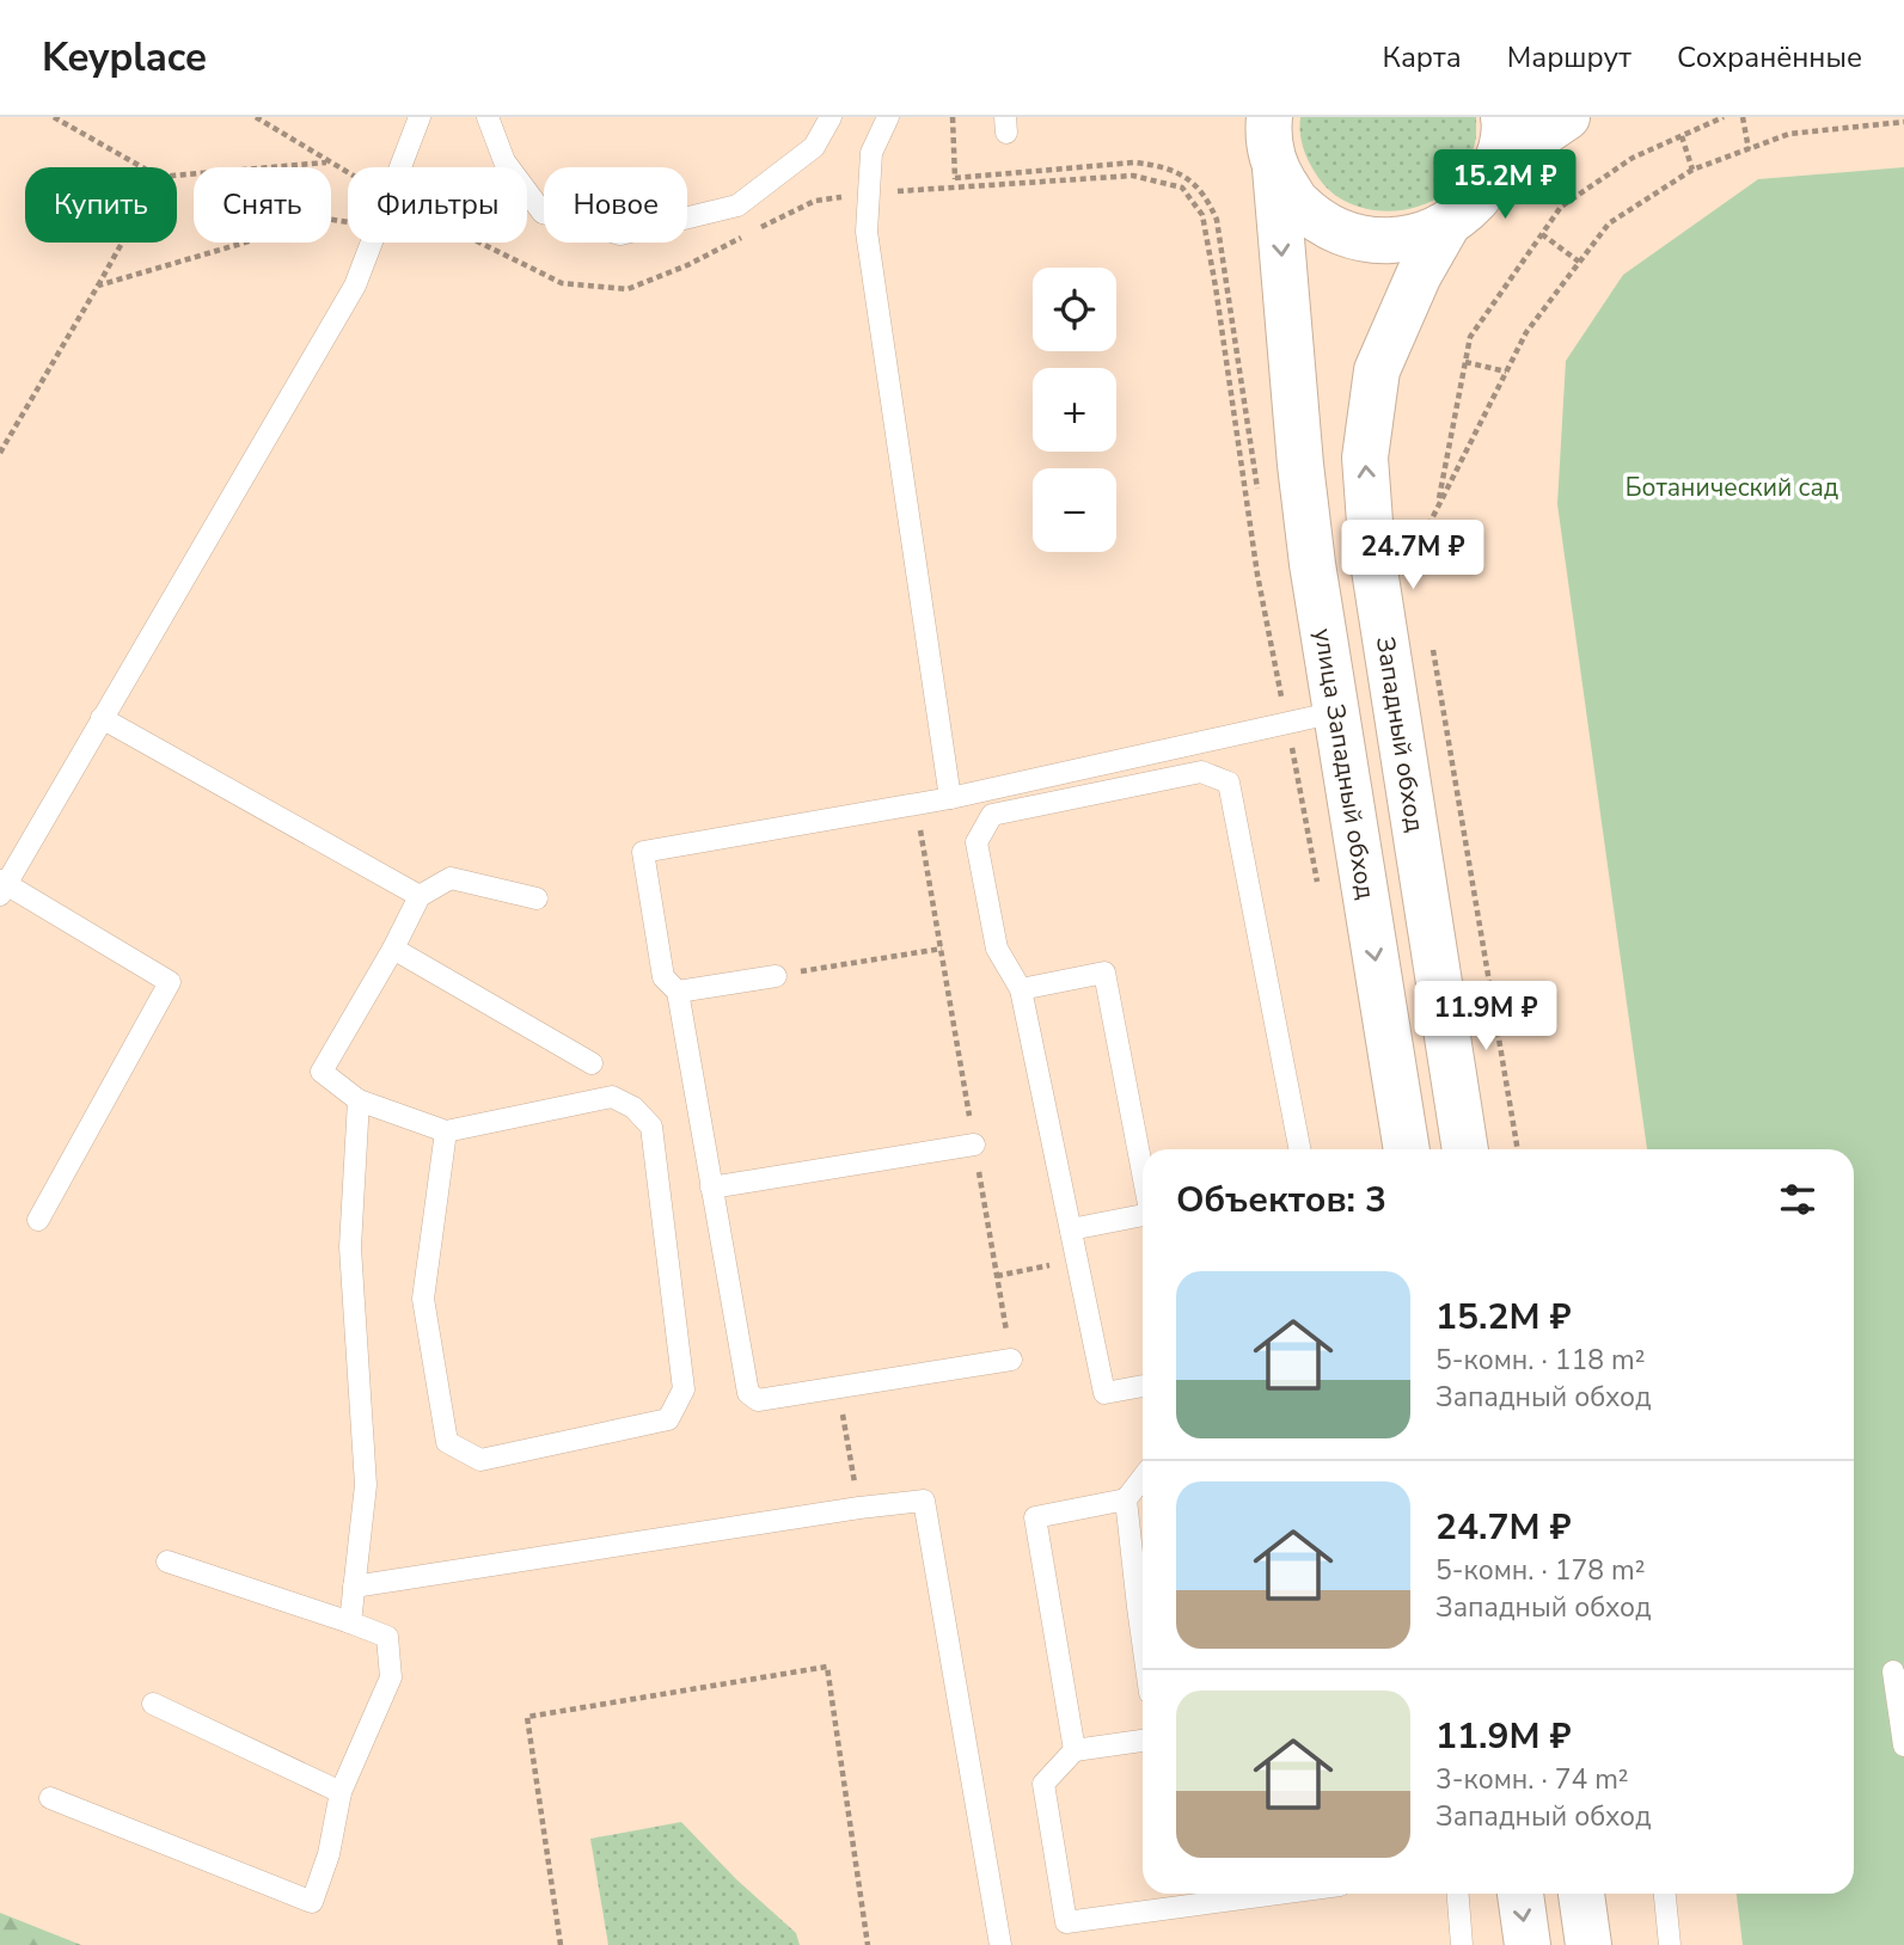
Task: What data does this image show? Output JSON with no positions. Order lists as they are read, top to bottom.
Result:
{
  "streets": {
    "main road": ["Западный обход", "улица Западный обход"]
  },
  "one_way": ["Западный обход", "улица Западный обход"],
  "parks": ["Ботанический сад"],
  "page": {
    "header": "Keyplace",
    "nav": ["Карта", "Маршрут", "Сохранённые"],
    "price": ["15.2M ₽", "24.7M ₽", "11.9M ₽"],
    "chip": [
      "Купить",
      "Снять",
      "Фильтры",
      "Новое"
    ],
    "map_buttons": ["+", "−"],
    "heading": "Объектов: 3",
    "list": [
      {
        "name": "15.2M ₽",
        "note": "5-комн. · 118 m² · Западный обход"
      },
      {
        "name": "24.7M ₽",
        "note": "5-комн. · 178 m² · Западный обход"
      },
      {
        "name": "11.9M ₽",
        "note": "3-комн. · 74 m² · Западный обход"
      }
    ]
  }
}
